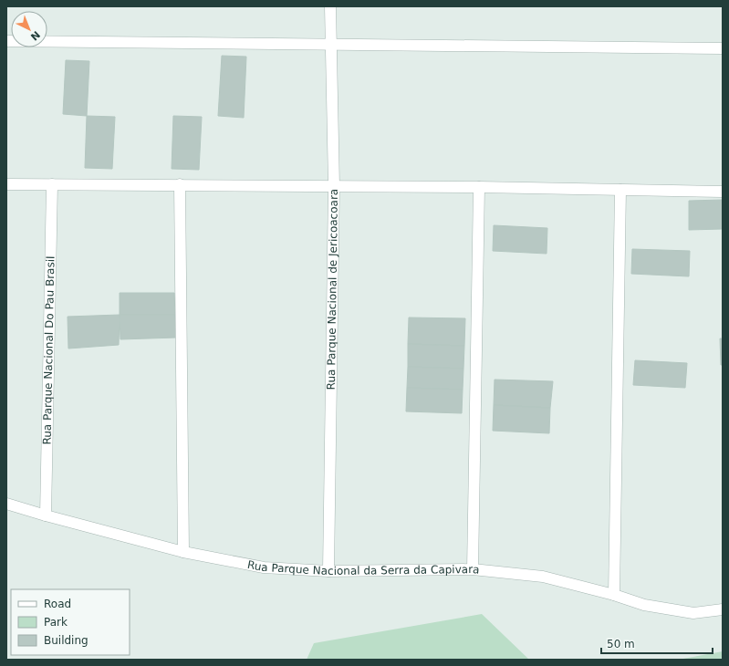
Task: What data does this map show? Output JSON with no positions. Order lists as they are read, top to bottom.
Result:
{
  "streets": {
    "street": ["Rua Parque Nacional de Jericoacoara", "Rua Parque Nacional Do Pau Brasil", "Rua Parque Nacional da Serra da Capivara"]
  },
  "crossings": [
    ["Rua Parque Nacional de Jericoacoara", "Rua Parque Nacional da Serra da Capivara"],
    ["Rua Parque Nacional Do Pau Brasil", "Rua Parque Nacional da Serra da Capivara"]
  ],
  "legend": ["Road", "Park", "Building"],
  "scale_bar": "50 m",
  "north": "bottom right"
}
